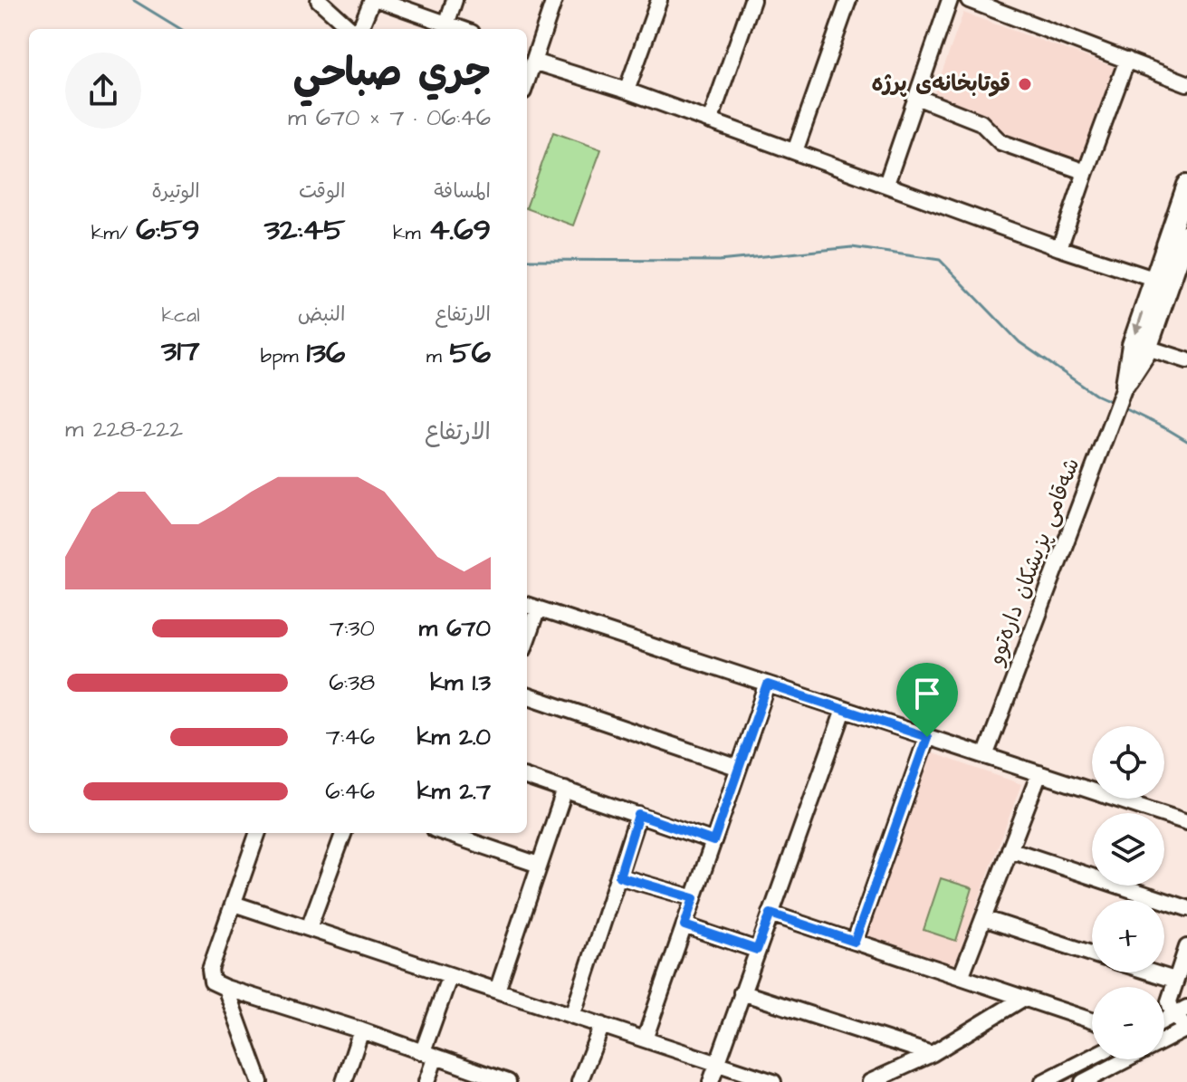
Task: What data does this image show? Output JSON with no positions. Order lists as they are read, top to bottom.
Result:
{
  "streets": {
    "main road": ["شەقامی پزیشکان دارەتوو"]
  },
  "places": ["قوتابخانەی پرژە"],
  "page": {
    "heading": ["جري صباحي", "06:46 · 7 × 670 m"],
    "stats": [
      ["المسافة", "4.69 km"],
      ["الوقت", "32:45"],
      ["الوتيرة", "6:59 /km"],
      ["الارتفاع", "56 m"],
      ["النبض", "136 bpm"],
      ["kcal", "317"]
    ],
    "chart": ["الارتفاع", "222–228 m"],
    "list": [
      {
        "name": "670 m",
        "note": "7:30"
      },
      {
        "name": "1.3 km",
        "note": "6:38"
      },
      {
        "name": "2.0 km",
        "note": "7:46"
      },
      {
        "name": "2.7 km",
        "note": "6:46"
      }
    ],
    "map_buttons": ["+", "−"]
  }
}
